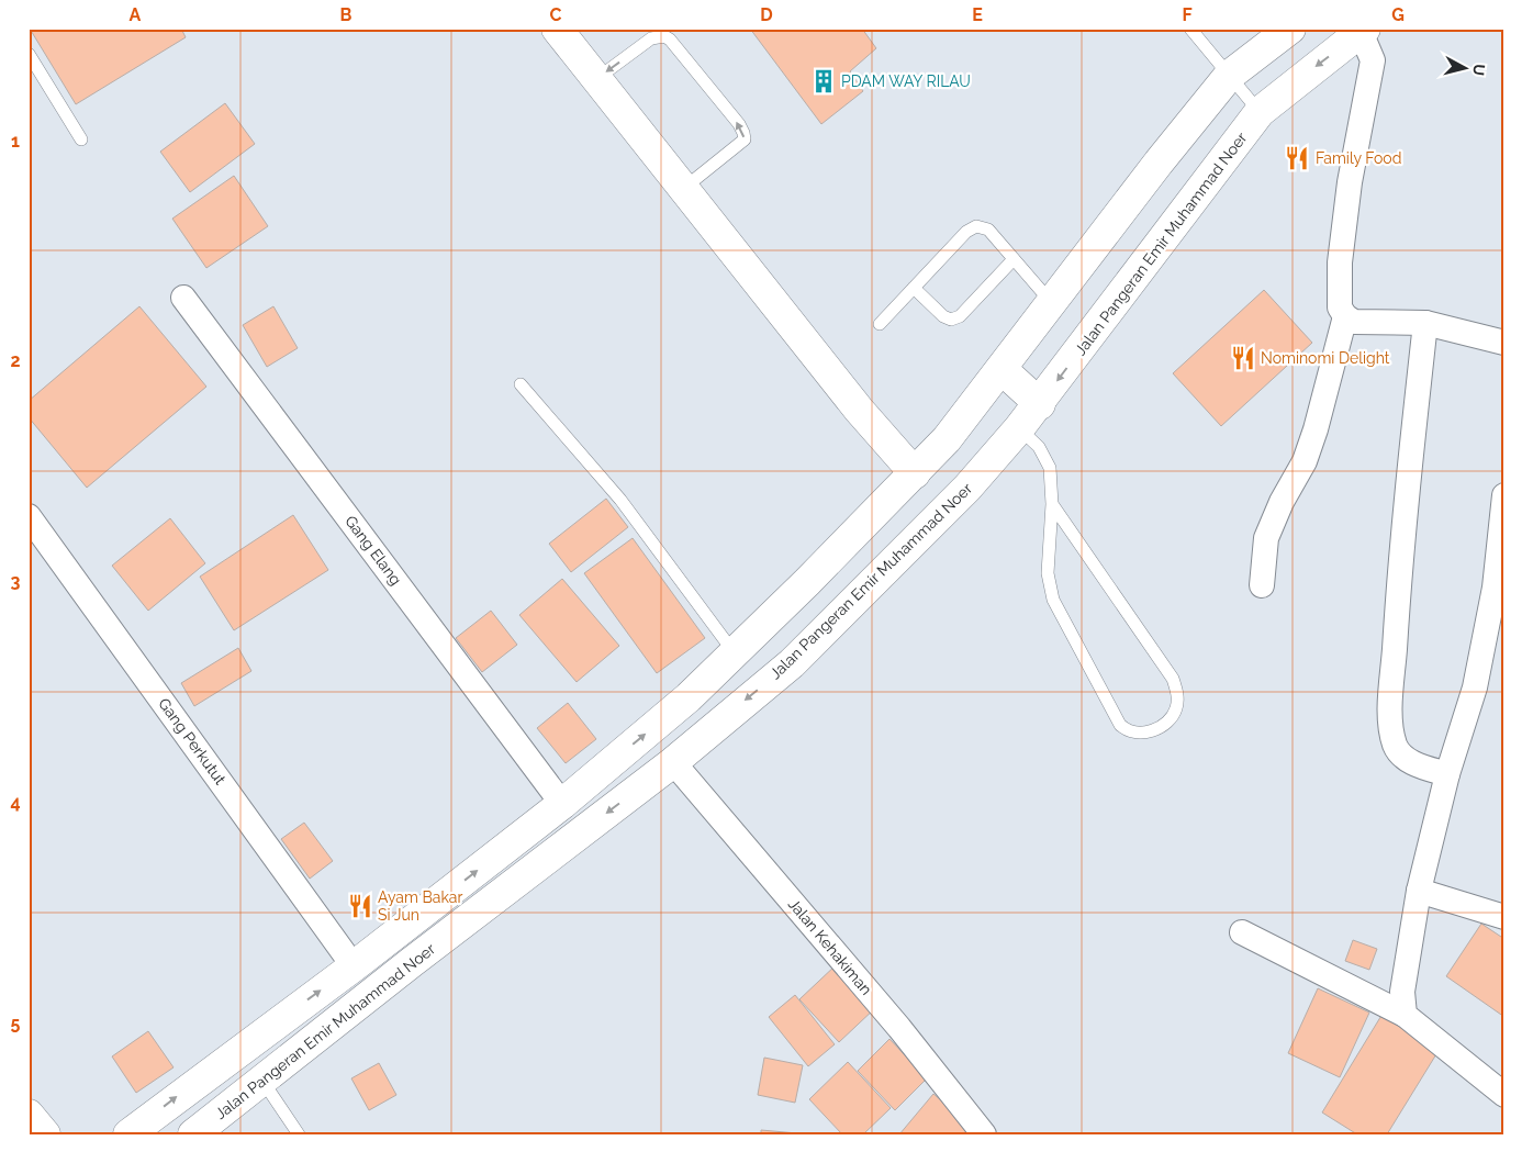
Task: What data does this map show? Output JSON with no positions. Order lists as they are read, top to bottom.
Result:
{
  "streets": {
    "main road": ["Jalan Pangeran Emir Muhammad Noer"],
    "street": ["Gang Elang", "Gang Perkutut", "Jalan Kehakiman"]
  },
  "crossings": [
    ["Jalan Pangeran Emir Muhammad Noer", "Jalan Kehakiman"]
  ],
  "places": {
    "building": ["PDAM WAY RILAU"],
    "restaurant": ["Family Food", "Nominomi Delight", "Ayam Bakar Si Jun"]
  },
  "north": "right",
  "grid": {
    "columns": [
      "A",
      "B",
      "C",
      "D",
      "E",
      "F",
      "G"
    ],
    "rows": [
      "1",
      "2",
      "3",
      "4",
      "5"
    ]
  }
}
